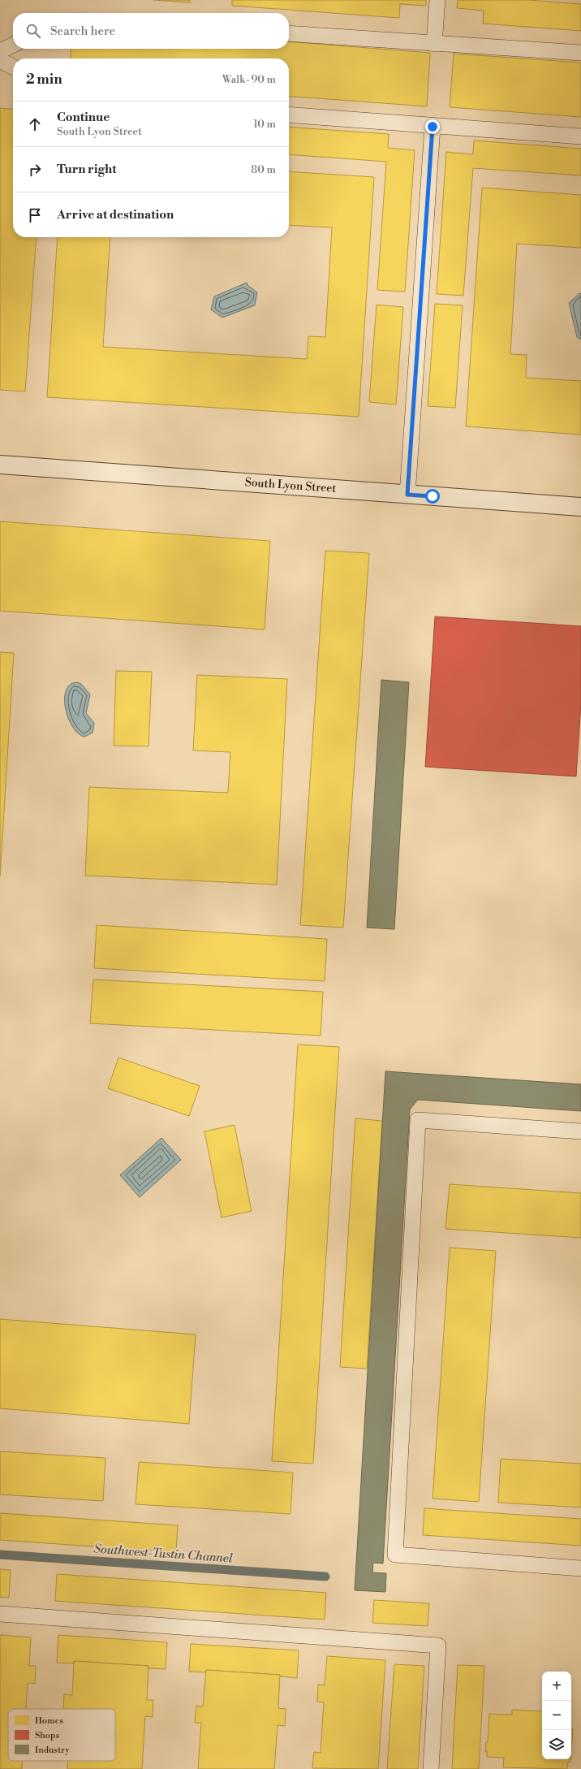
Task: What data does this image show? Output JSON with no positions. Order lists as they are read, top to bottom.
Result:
{
  "streets": {
    "street": ["South Lyon Street"]
  },
  "water": ["Southwest-Tustin Channel"],
  "legend": ["Homes", "Shops", "Industry"],
  "page": {
    "search": "Search here",
    "heading": ["2 min", "Walk · 90 m"],
    "list": [
      ["Continue", "South Lyon Street", "10 m"],
      ["Turn right", "80 m"],
      "Arrive at destination"
    ],
    "map_buttons": ["+", "−"]
  }
}
